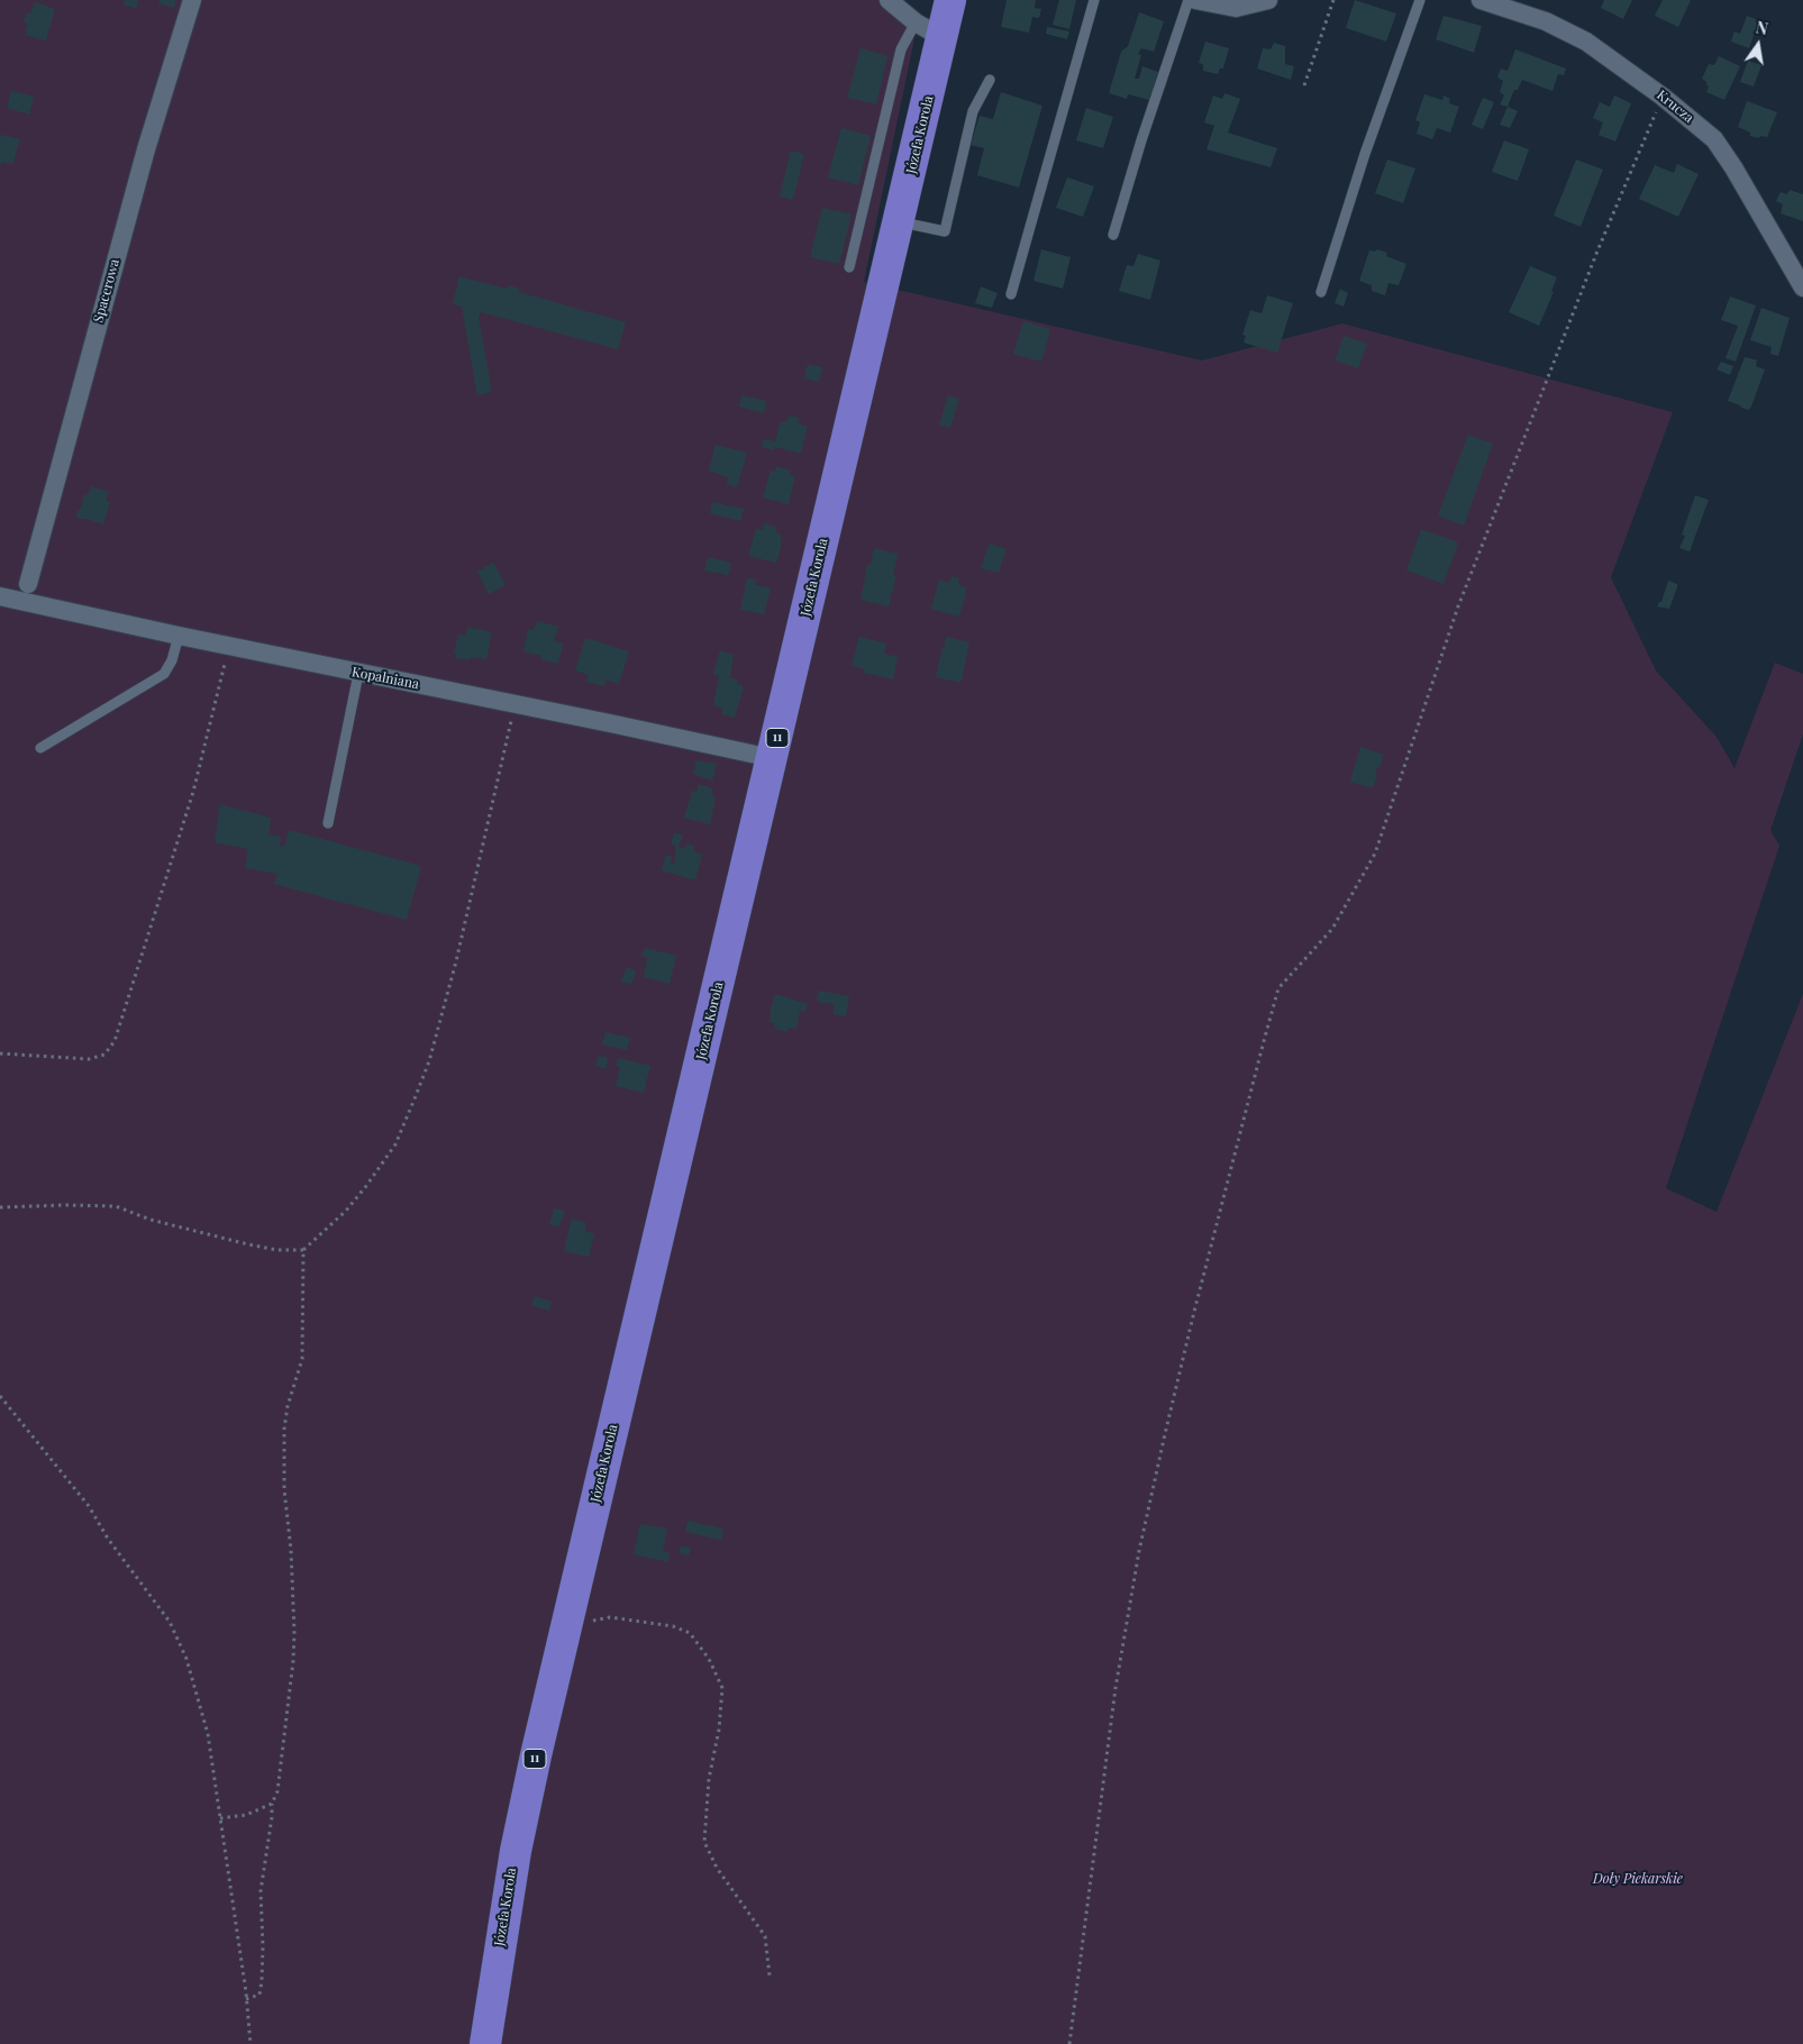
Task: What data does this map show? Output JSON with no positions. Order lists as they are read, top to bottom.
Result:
{
  "streets": {
    "highway": ["Józefa Korola", "11"],
    "street": ["Krucza", "Spacerowa", "Kopalniana"]
  },
  "crossings": [
    ["Józefa Korola", "Kopalniana"]
  ],
  "parks": ["Doły Piekarskie"],
  "north": "top"
}
